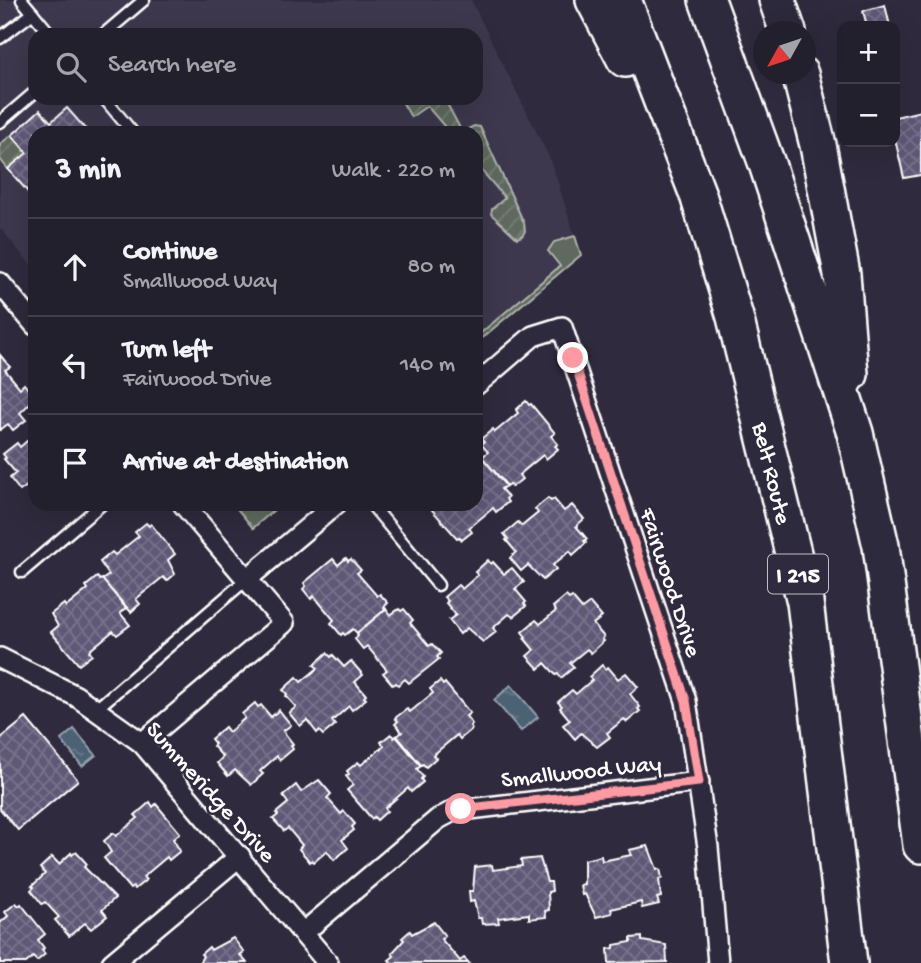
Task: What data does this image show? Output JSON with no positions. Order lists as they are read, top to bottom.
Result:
{
  "streets": {
    "highway": ["Belt Route", "I 215"],
    "street": ["Fairwood Drive", "Smallwood Way", "Summeridge Drive"]
  },
  "crossings": [
    ["Fairwood Drive", "Smallwood Way"],
    ["Smallwood Way", "Summeridge Drive"]
  ],
  "north": "bottom left",
  "page": {
    "map_buttons": ["+", "−"],
    "search": "Search here",
    "heading": ["3 min", "Walk · 220 m"],
    "list": [
      ["Continue", "Smallwood Way", "80 m"],
      ["Turn left", "Fairwood Drive", "140 m"],
      "Arrive at destination"
    ]
  }
}
